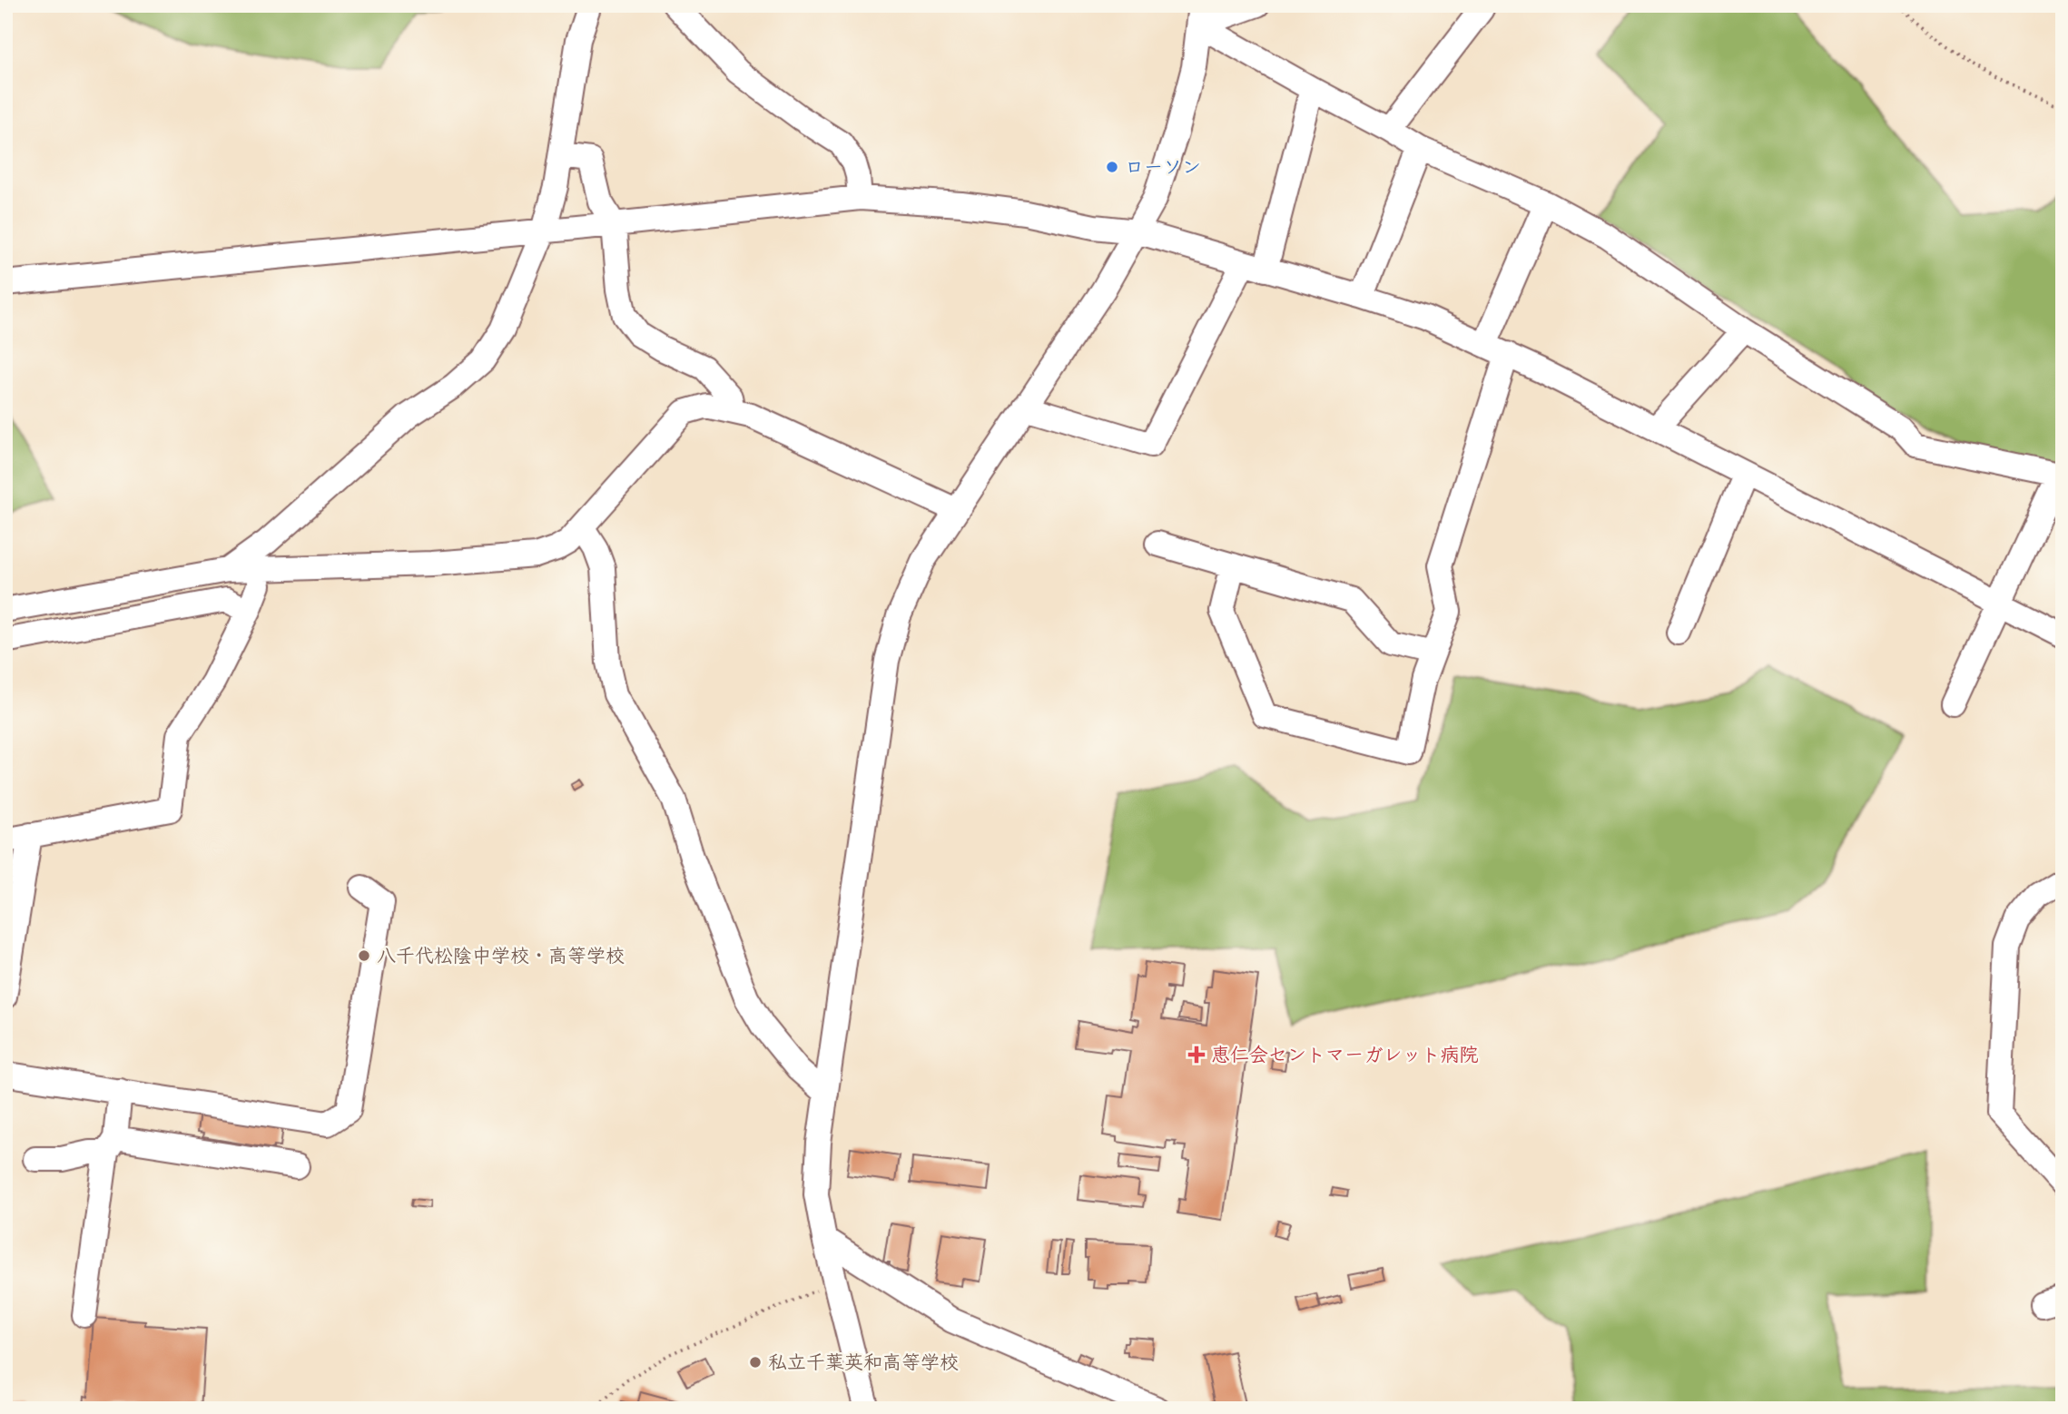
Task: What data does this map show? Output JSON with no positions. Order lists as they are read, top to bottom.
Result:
{
  "places": {
    "other": ["ローソン", "八千代松陰中学校・高等学校", "私立千葉英和高等学校"],
    "health": ["恵仁会セントマーガレット病院"]
  }
}
